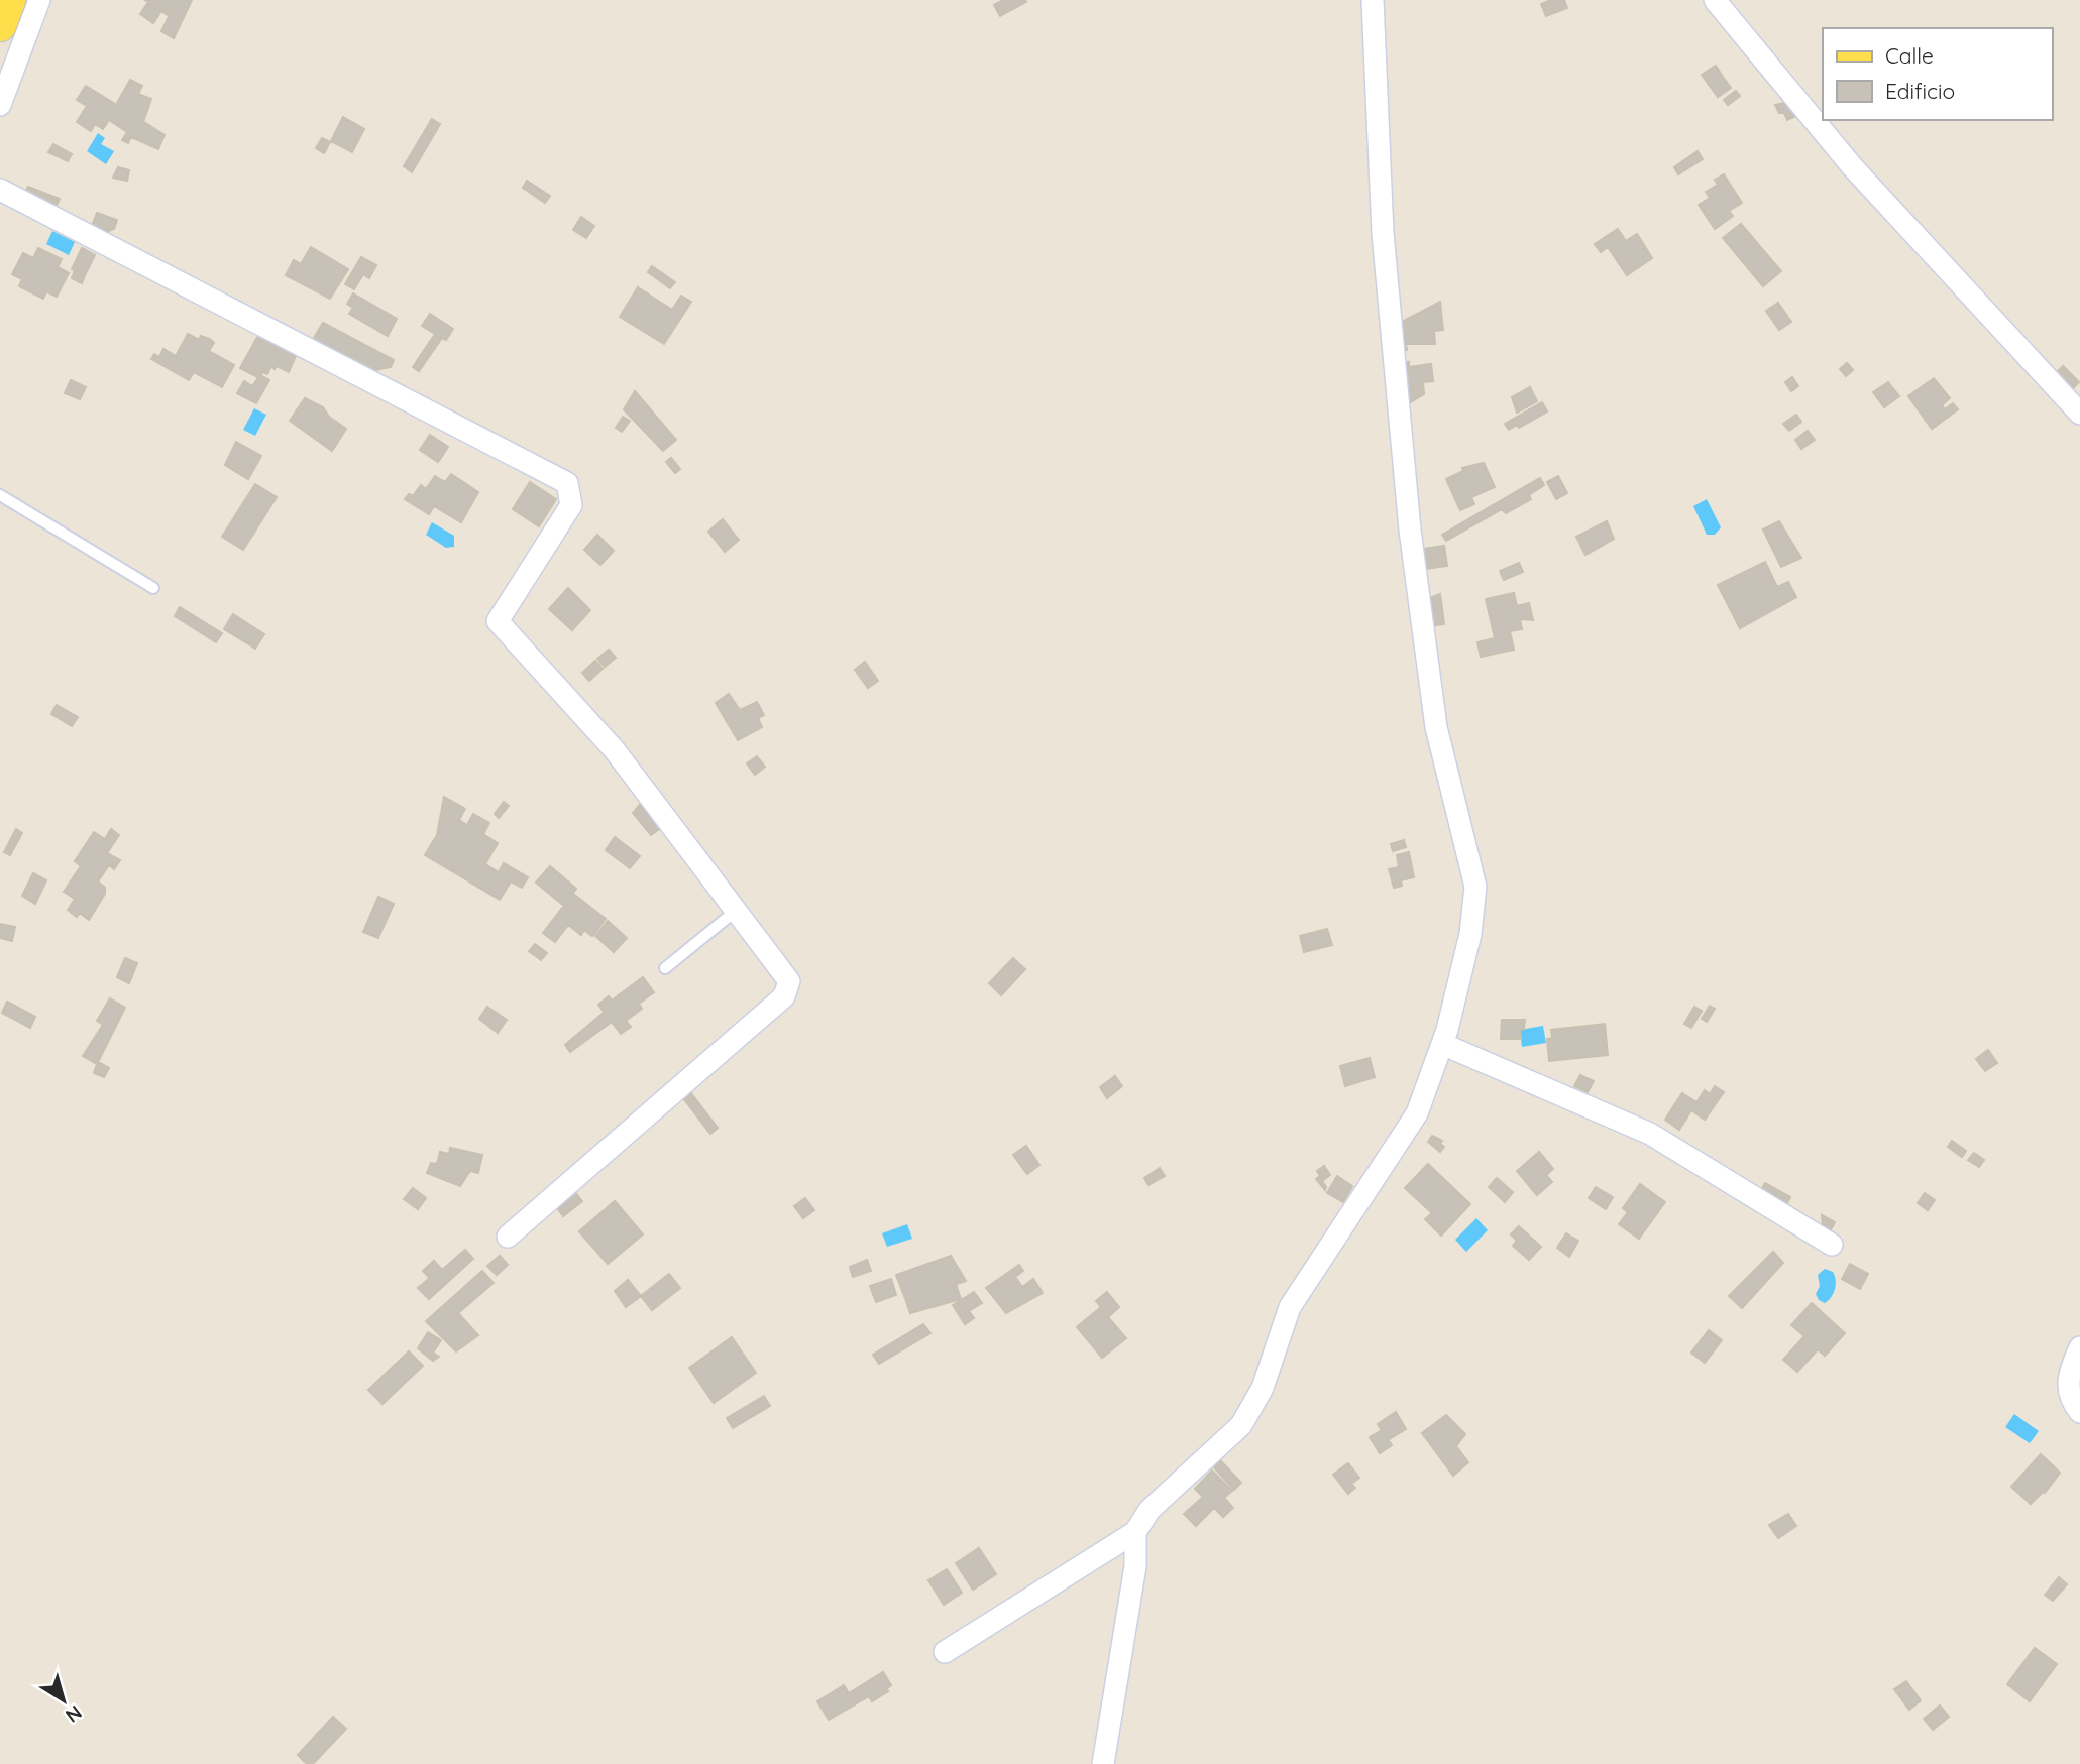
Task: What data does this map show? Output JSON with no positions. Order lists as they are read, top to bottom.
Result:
{
  "legend": ["Calle", "Edificio"],
  "north": "bottom right"
}
